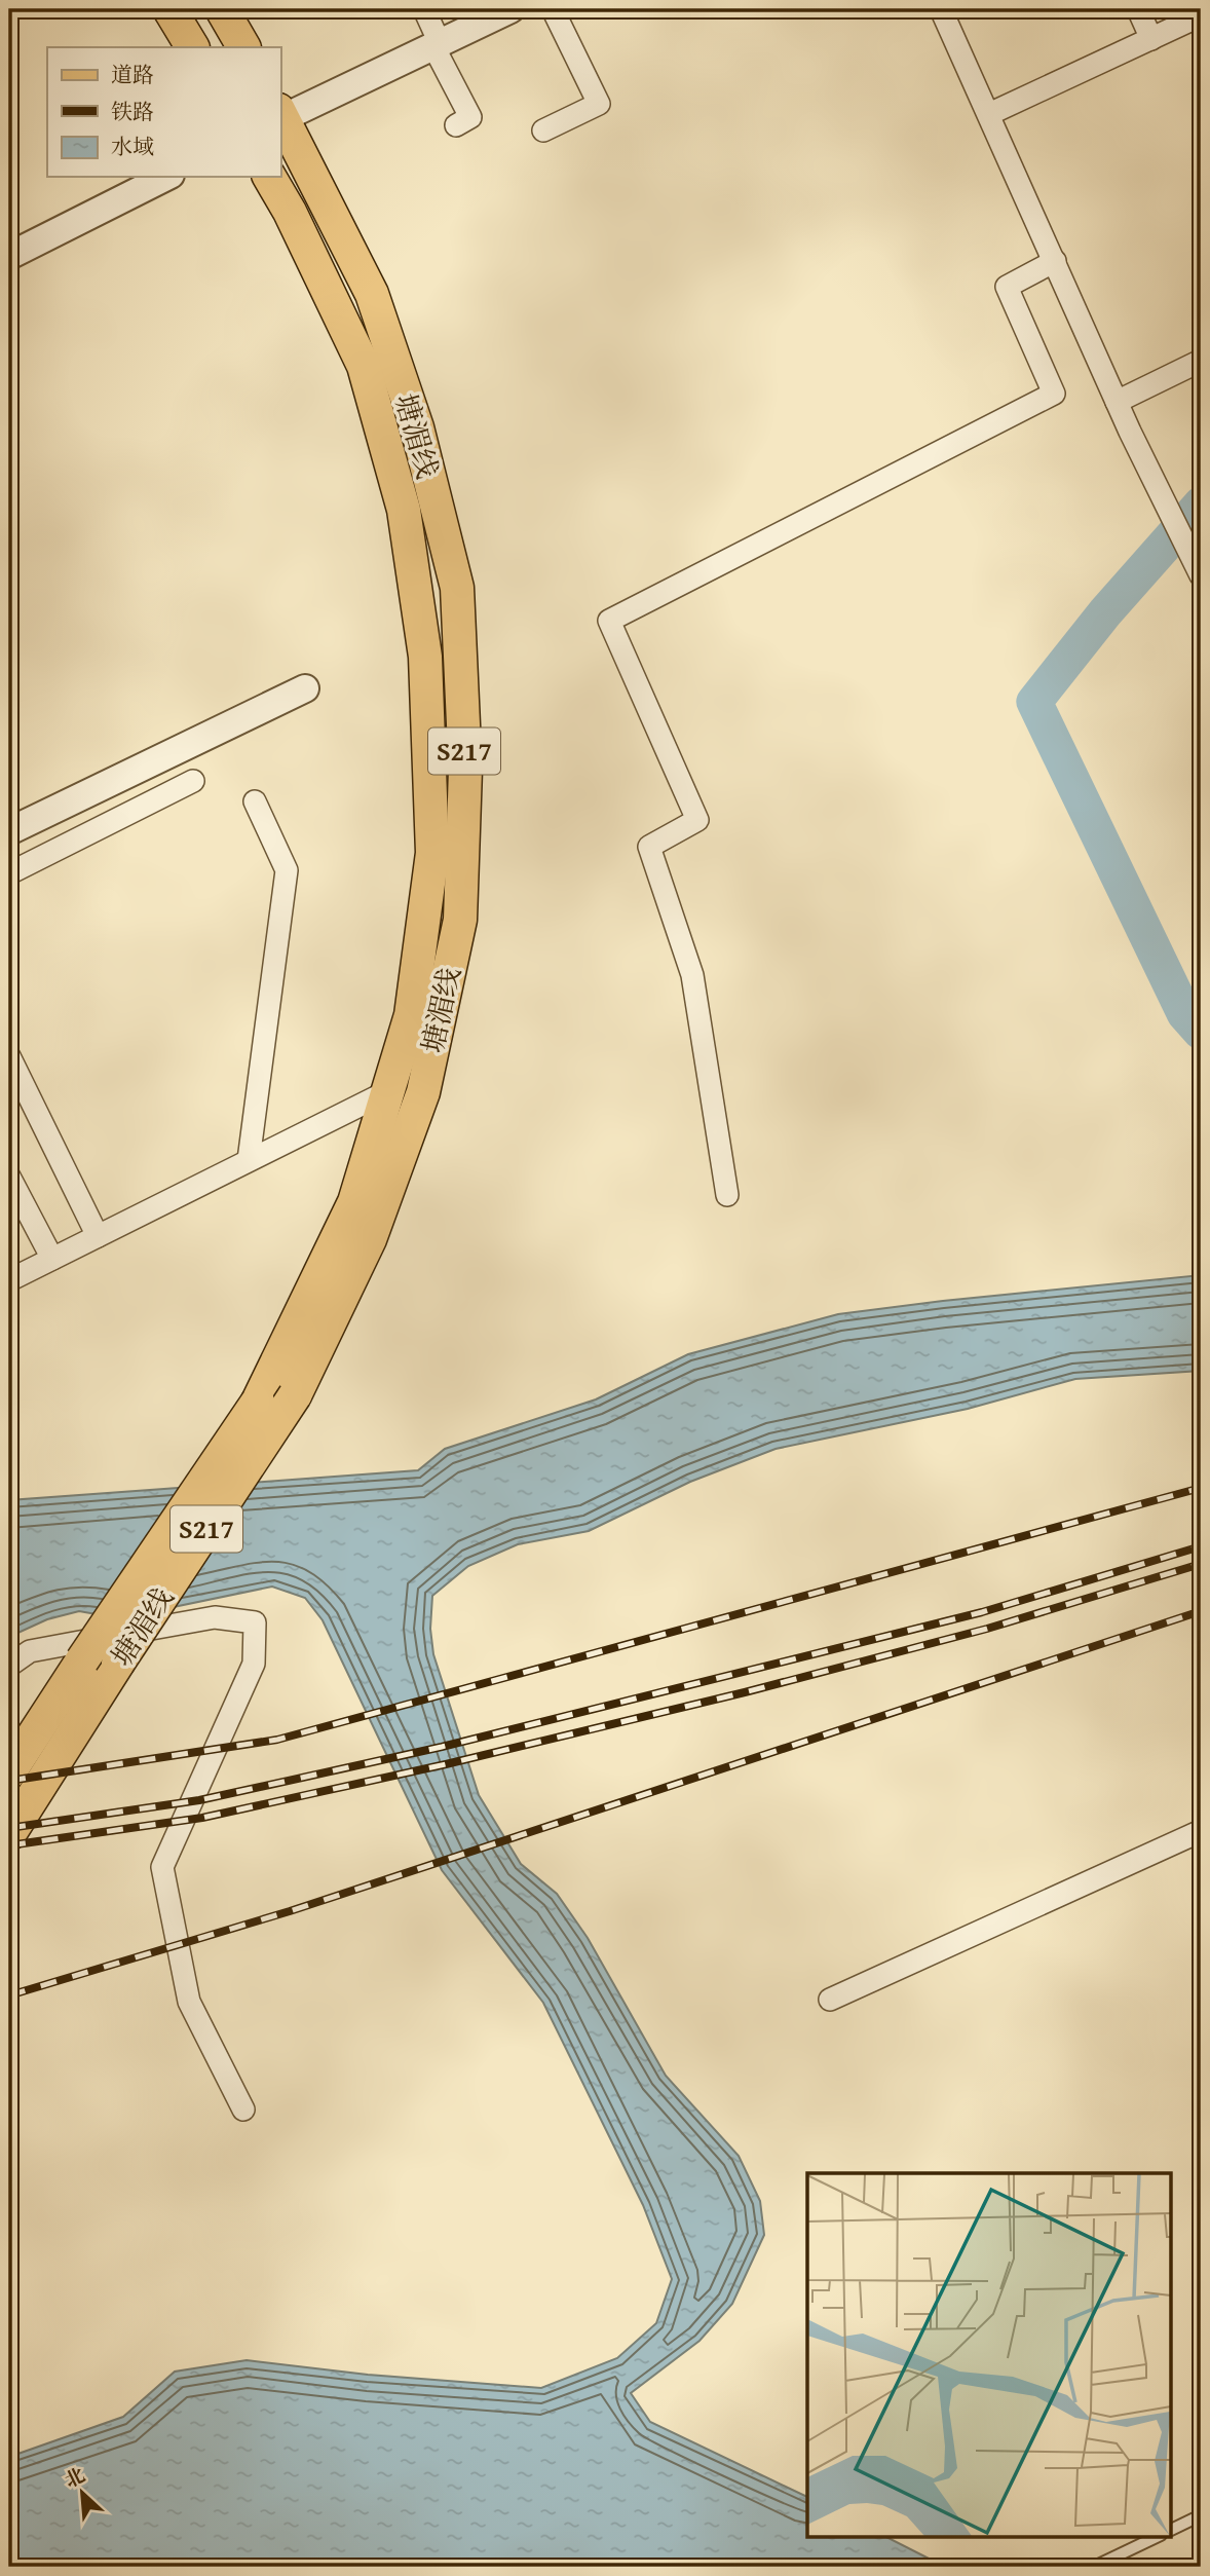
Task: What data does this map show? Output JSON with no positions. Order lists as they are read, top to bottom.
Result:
{
  "streets": {
    "main road": ["塘湄线", "S217"]
  },
  "legend": ["道路", "铁路", "水域"],
  "north": "top left"
}
